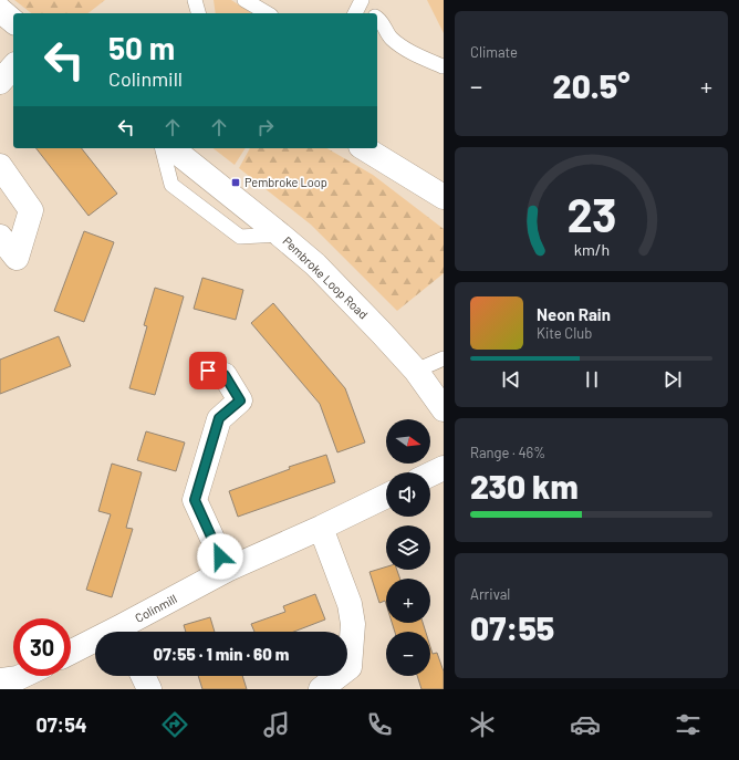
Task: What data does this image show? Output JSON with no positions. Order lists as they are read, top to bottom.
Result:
{
  "streets": {
    "street": ["Pembroke Loop Road", "Colinmill"]
  },
  "places": {
    "transit": ["Pembroke Loop"]
  },
  "north": "right",
  "page": {
    "tile": [
      "Climate",
      ["Range · 46%", "230 km"],
      ["Arrival", "07:55"]
    ],
    "turn": ["50 m", "Colinmill"],
    "heat": ["−", "20.5°", "+"],
    "song": ["Neon Rain", "Kite Club"],
    "map_buttons": ["+", "−"],
    "limit": "30",
    "trip": "07:55 · 1 min · 60 m",
    "tabs": "07:54",
    "gauge": ["23", "km/h"]
  }
}
